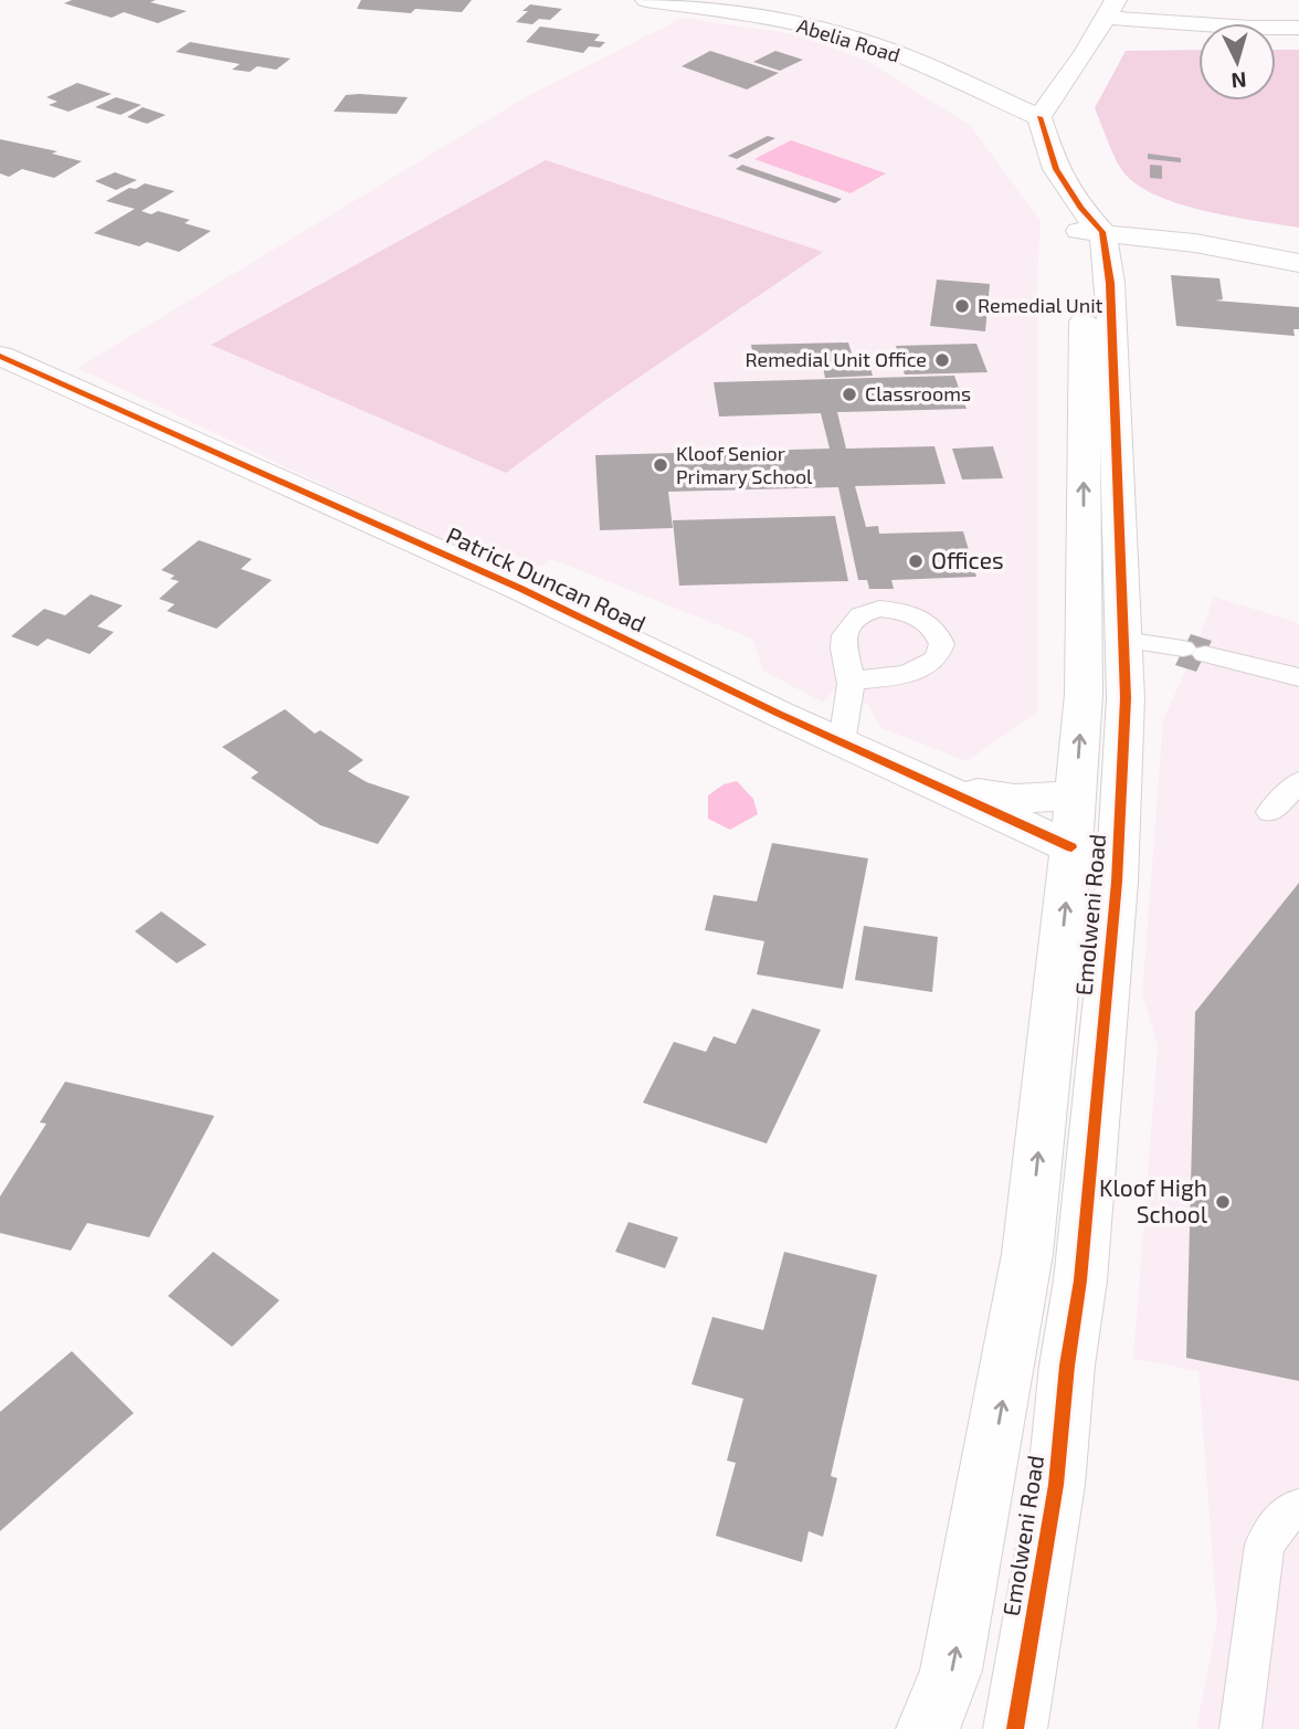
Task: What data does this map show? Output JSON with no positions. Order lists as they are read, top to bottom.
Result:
{
  "streets": {
    "street": ["Abelia Road", "Patrick Duncan Road", "Emolweni Road"]
  },
  "crossings": [
    ["Abelia Road", "Emolweni Road"],
    ["Patrick Duncan Road", "Emolweni Road"]
  ],
  "places": [
    "Remedial Unit",
    "Remedial Unit Office",
    "Classrooms",
    "Kloof Senior Primary School",
    "Offices",
    "Kloof High School"
  ],
  "north": "bottom"
}
